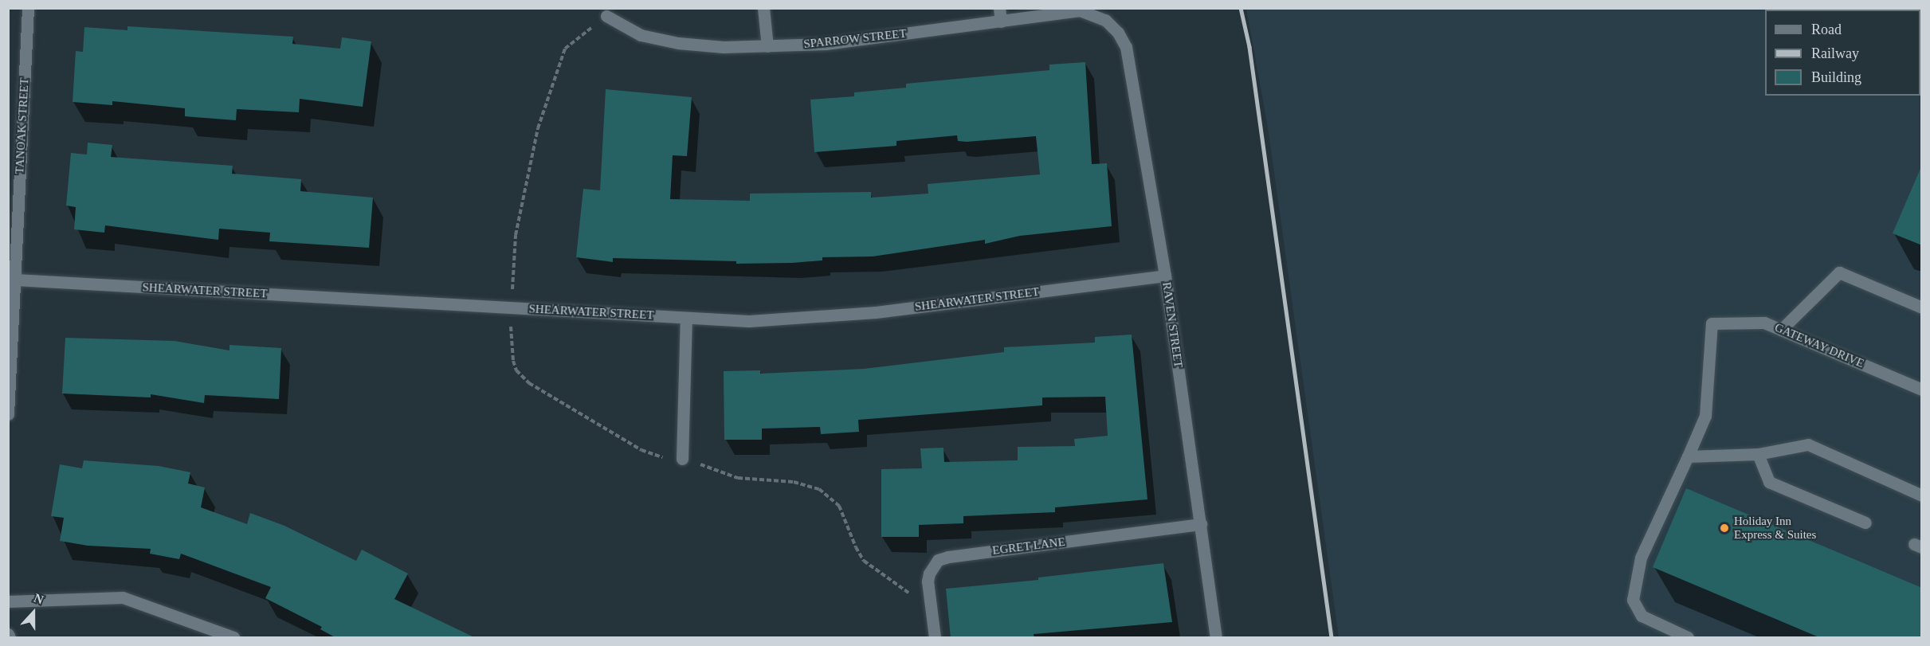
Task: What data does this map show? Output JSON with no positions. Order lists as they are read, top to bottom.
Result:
{
  "streets": {
    "street": [
      "SPARROW STREET",
      "TANOAK STREET",
      "SHEARWATER STREET",
      "RAVEN STREET",
      "GATEWAY DRIVE",
      "EGRET LANE"
    ]
  },
  "crossings": [
    ["SPARROW STREET", "RAVEN STREET"],
    ["TANOAK STREET", "SHEARWATER STREET"],
    ["SHEARWATER STREET", "RAVEN STREET"],
    ["RAVEN STREET", "EGRET LANE"]
  ],
  "places": ["Holiday Inn Express & Suites"],
  "legend": ["Road", "Railway", "Building"],
  "north": "top"
}
